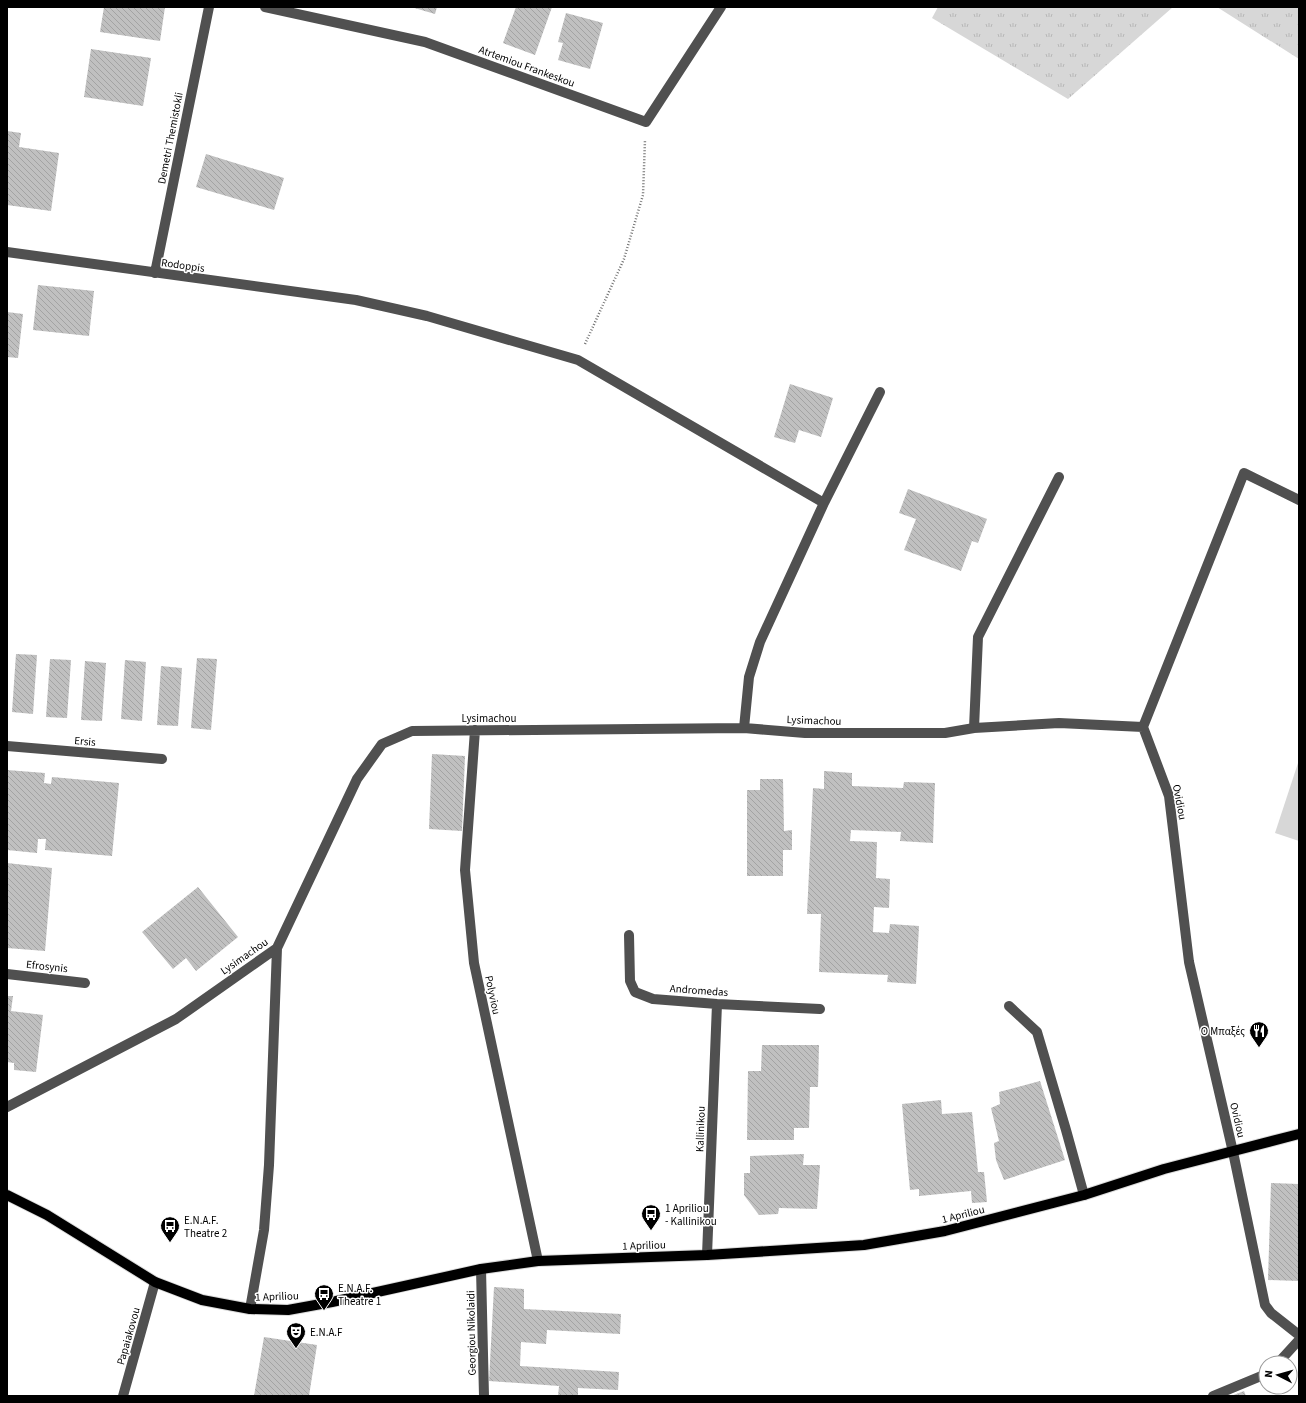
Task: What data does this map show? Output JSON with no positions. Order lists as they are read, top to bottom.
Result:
{
  "streets": {
    "main road": ["1 Apriliou"],
    "street": [
      "Atrtemiou Frankeskou",
      "Demetri Themistokli",
      "Rodoppis",
      "Lysimachou",
      "Ersis",
      "Ovidiou",
      "Efrosynis",
      "Andromedas",
      "Polyviou",
      "Kallinikou",
      "Georgiou Nikolaidi",
      "Papaiakovou"
    ]
  },
  "crossings": [
    ["Demetri Themistokli", "Rodoppis"],
    ["Lysimachou", "Ovidiou"],
    ["Lysimachou", "Polyviou"],
    ["Ovidiou", "1 Apriliou"],
    ["Andromedas", "Kallinikou"],
    ["Polyviou", "1 Apriliou"],
    ["Kallinikou", "1 Apriliou"],
    ["1 Apriliou", "Georgiou Nikolaidi"],
    ["1 Apriliou", "Papaiakovou"]
  ],
  "places": {
    "restaurant": ["Ο Μπαξές"],
    "bus stop": ["1 Apriliou - Kallinikou", "E.N.A.F. Theatre 2", "E.N.A.F. Theatre 1"],
    "theatre": ["E.N.A.F"]
  },
  "north": "left"
}
